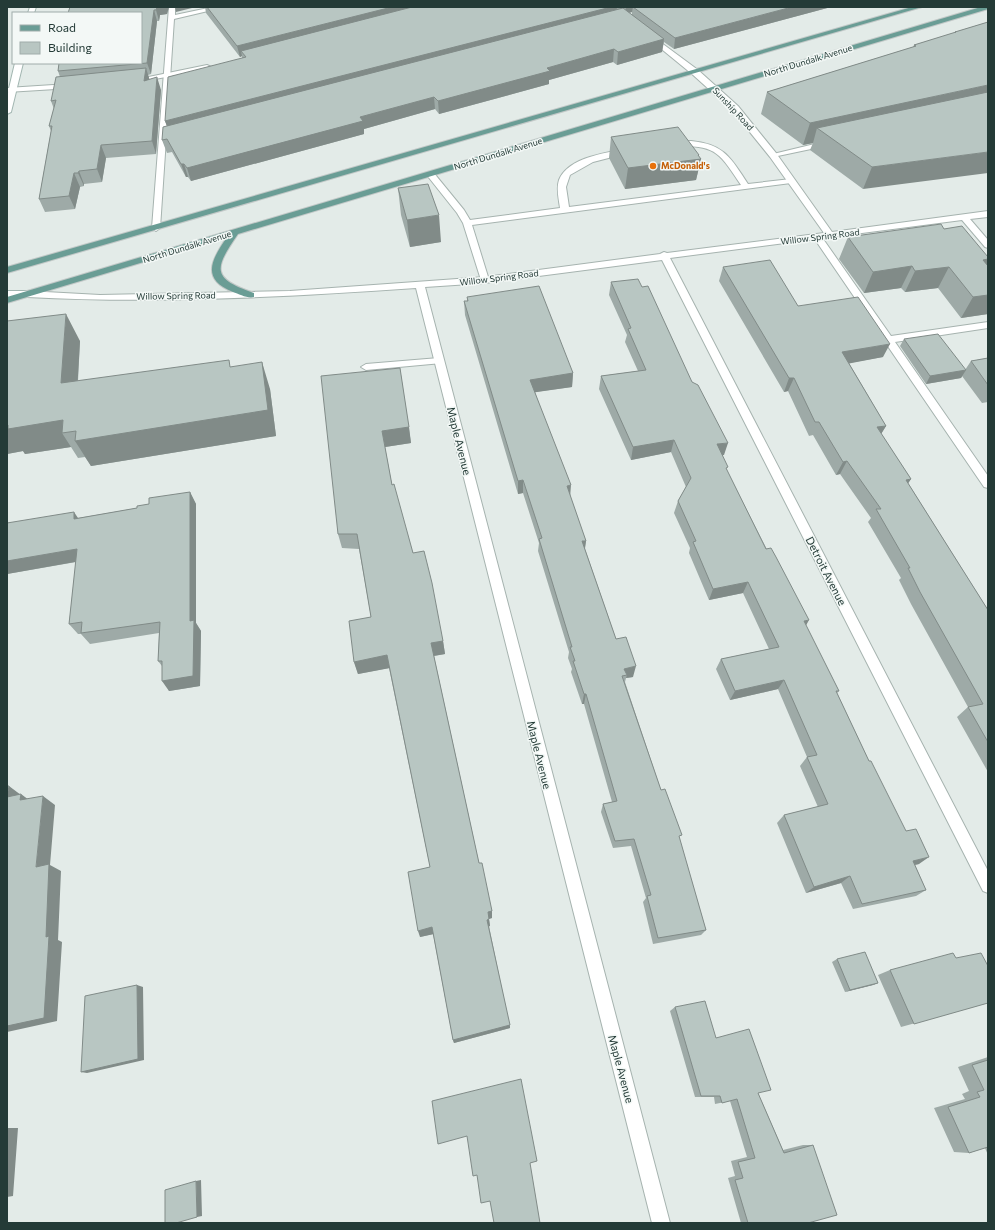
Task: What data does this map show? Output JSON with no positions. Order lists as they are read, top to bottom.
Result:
{
  "streets": {
    "main road": ["North Dundalk Avenue"],
    "street": [
      "Sunship Road",
      "Willow Spring Road",
      "Maple Avenue",
      "Detroit Avenue"
    ]
  },
  "crossings": [
    ["North Dundalk Avenue", "Sunship Road"],
    ["North Dundalk Avenue", "Willow Spring Road"],
    ["Sunship Road", "Willow Spring Road"],
    ["Willow Spring Road", "Maple Avenue"],
    ["Willow Spring Road", "Detroit Avenue"]
  ],
  "places": ["McDonald's"],
  "legend": ["Road", "Building"]
}
